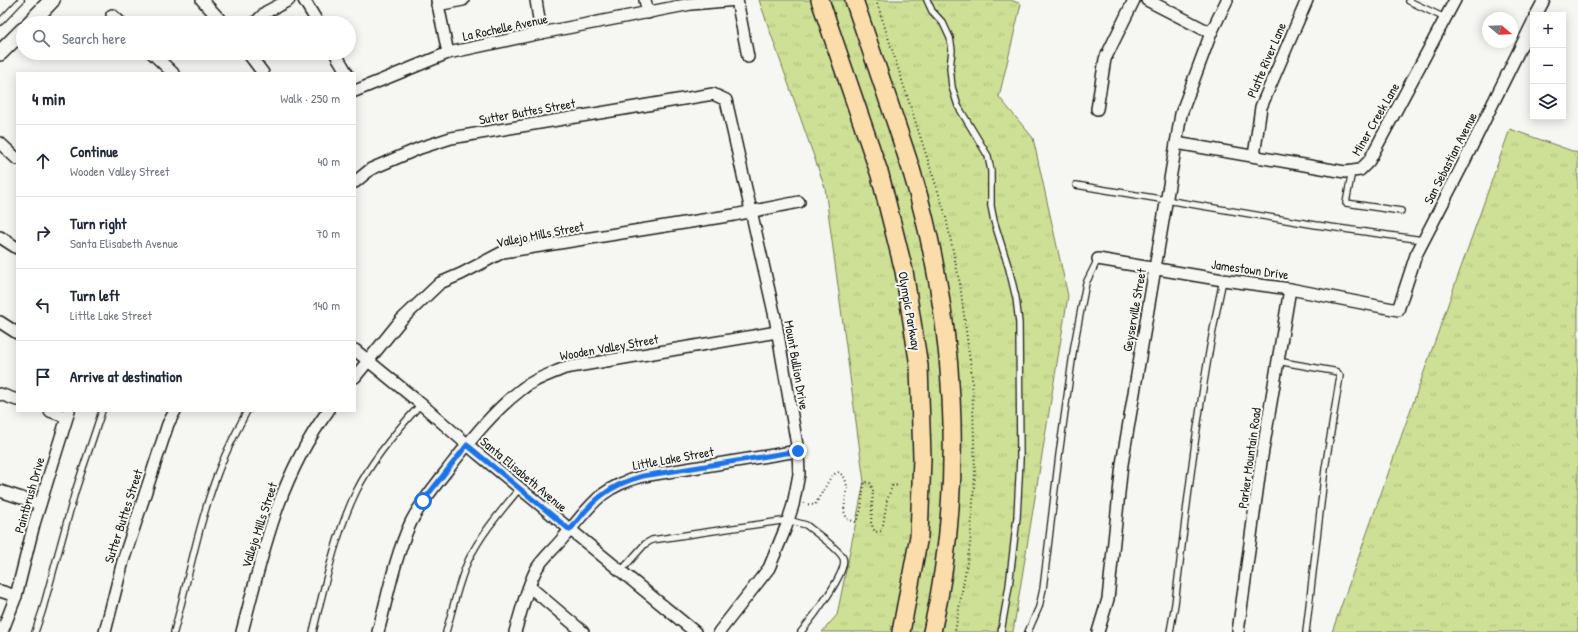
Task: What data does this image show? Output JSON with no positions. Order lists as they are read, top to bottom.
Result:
{
  "streets": {
    "main road": ["Olympic Parkway"],
    "street": [
      "La Rochelle Avenue",
      "Platte River Lane",
      "Sutter Buttes Street",
      "Miner Creek Lane",
      "San Sebastian Avenue",
      "Vallejo Mills Street",
      "Jamestown Drive",
      "Geyserville Street",
      "Wooden Valley Street",
      "Mount Bullion Drive",
      "Little Lake Street",
      "Parker Mountain Road",
      "Santa Elisabeth Avenue",
      "Paintbrush Drive"
    ]
  },
  "crossings": [
    ["Platte River Lane", "Miner Creek Lane"],
    ["Sutter Buttes Street", "Mount Bullion Drive"],
    ["Miner Creek Lane", "Geyserville Street"],
    ["San Sebastian Avenue", "Jamestown Drive"],
    ["Vallejo Mills Street", "Mount Bullion Drive"],
    ["Vallejo Mills Street", "Santa Elisabeth Avenue"],
    ["Jamestown Drive", "Geyserville Street"],
    ["Jamestown Drive", "Parker Mountain Road"],
    ["Wooden Valley Street", "Mount Bullion Drive"],
    ["Wooden Valley Street", "Santa Elisabeth Avenue"],
    ["Mount Bullion Drive", "Little Lake Street"],
    ["Little Lake Street", "Santa Elisabeth Avenue"]
  ],
  "north": "right",
  "page": {
    "map_buttons": ["+", "−"],
    "search": "Search here",
    "heading": ["4 min", "Walk · 250 m"],
    "list": [
      ["Continue", "Wooden Valley Street", "40 m"],
      ["Turn right", "Santa Elisabeth Avenue", "70 m"],
      ["Turn left", "Little Lake Street", "140 m"],
      "Arrive at destination"
    ]
  }
}
